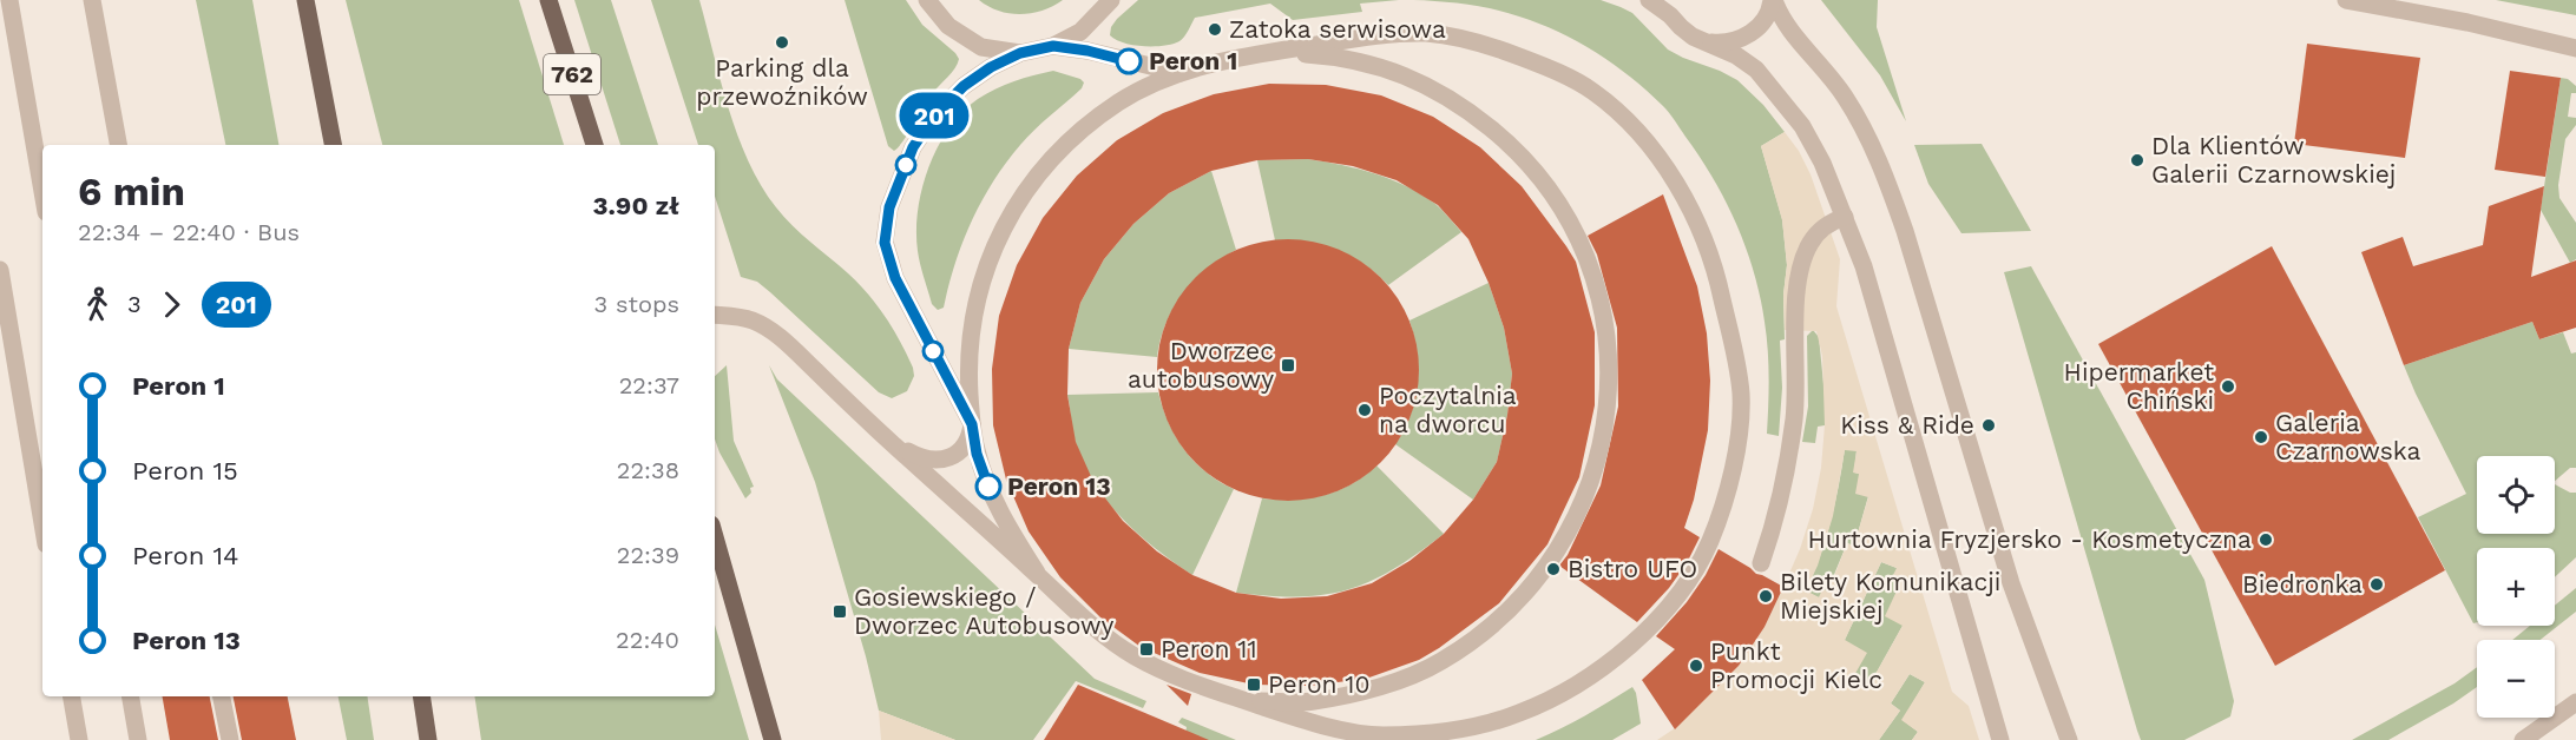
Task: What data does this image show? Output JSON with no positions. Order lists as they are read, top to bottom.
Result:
{
  "streets": {
    "main road": ["762"]
  },
  "places": {
    "other": [
      "Zatoka serwisowa",
      "Parking dla przewoźników",
      "Peron 1",
      "Dla Klientów Galerii Czarnowskiej",
      "Hipermarket Chiński",
      "Poczytalnia na dworcu",
      "Kiss & Ride",
      "Galeria Czarnowska",
      "Peron 13",
      "Hurtownia Fryzjersko - Kosmetyczna",
      "Bistro UFO",
      "Biedronka",
      "Bilety Komunikacji Miejskiej",
      "Punkt Promocji Kielc"
    ],
    "transit": [
      "Dworzec autobusowy",
      "Gosiewskiego / Dworzec Autobusowy",
      "Peron 11",
      "Peron 10"
    ]
  },
  "lines": ["bus line 201"],
  "page": {
    "on_map": "201",
    "heading": ["6 min", "22:34 – 22:40 · Bus", "3.90 zł"],
    "legs": ["3", "201", "3 stops"],
    "list": [
      {
        "name": "Peron 1",
        "value": "22:37"
      },
      {
        "name": "Peron 15",
        "value": "22:38"
      },
      {
        "name": "Peron 14",
        "value": "22:39"
      },
      {
        "name": "Peron 13",
        "value": "22:40"
      }
    ],
    "map_buttons": ["+", "−"]
  }
}
